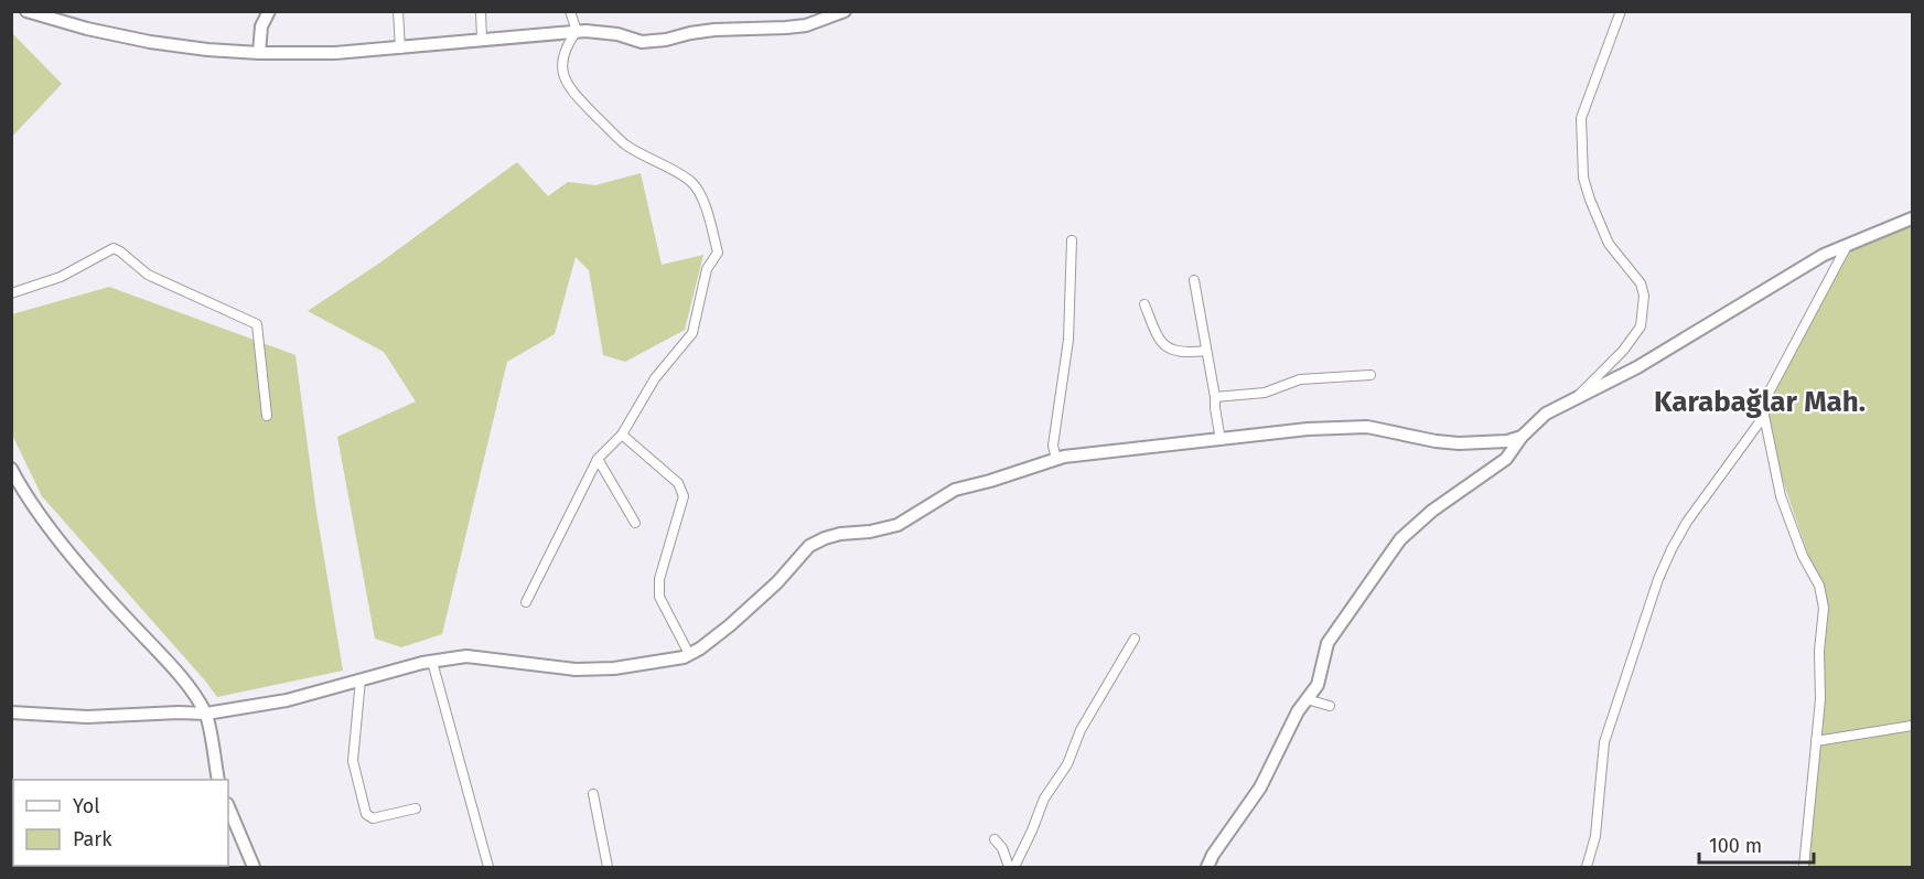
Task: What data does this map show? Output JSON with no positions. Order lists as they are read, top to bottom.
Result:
{
  "districts": ["Karabağlar Mah."],
  "legend": ["Yol", "Park"],
  "scale_bar": "100 m"
}
